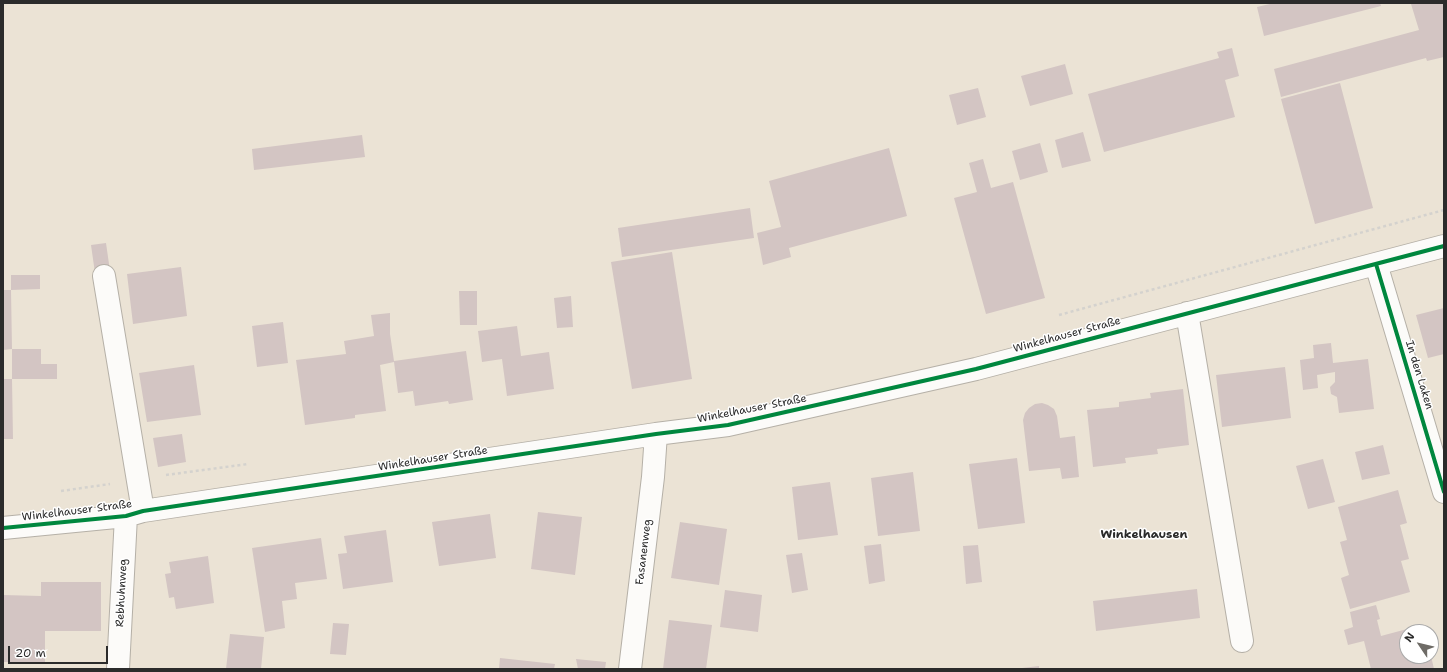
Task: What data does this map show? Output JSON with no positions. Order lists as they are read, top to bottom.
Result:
{
  "streets": {
    "street": [
      "Winkelhauser Straße",
      "In den Laken",
      "Fasanenweg",
      "Rebhuhnweg"
    ]
  },
  "crossings": [
    ["Winkelhauser Straße", "In den Laken"],
    ["Winkelhauser Straße", "Fasanenweg"],
    ["Winkelhauser Straße", "Rebhuhnweg"]
  ],
  "districts": ["Winkelhausen"],
  "scale_bar": "20 m",
  "north": "top left"
}
